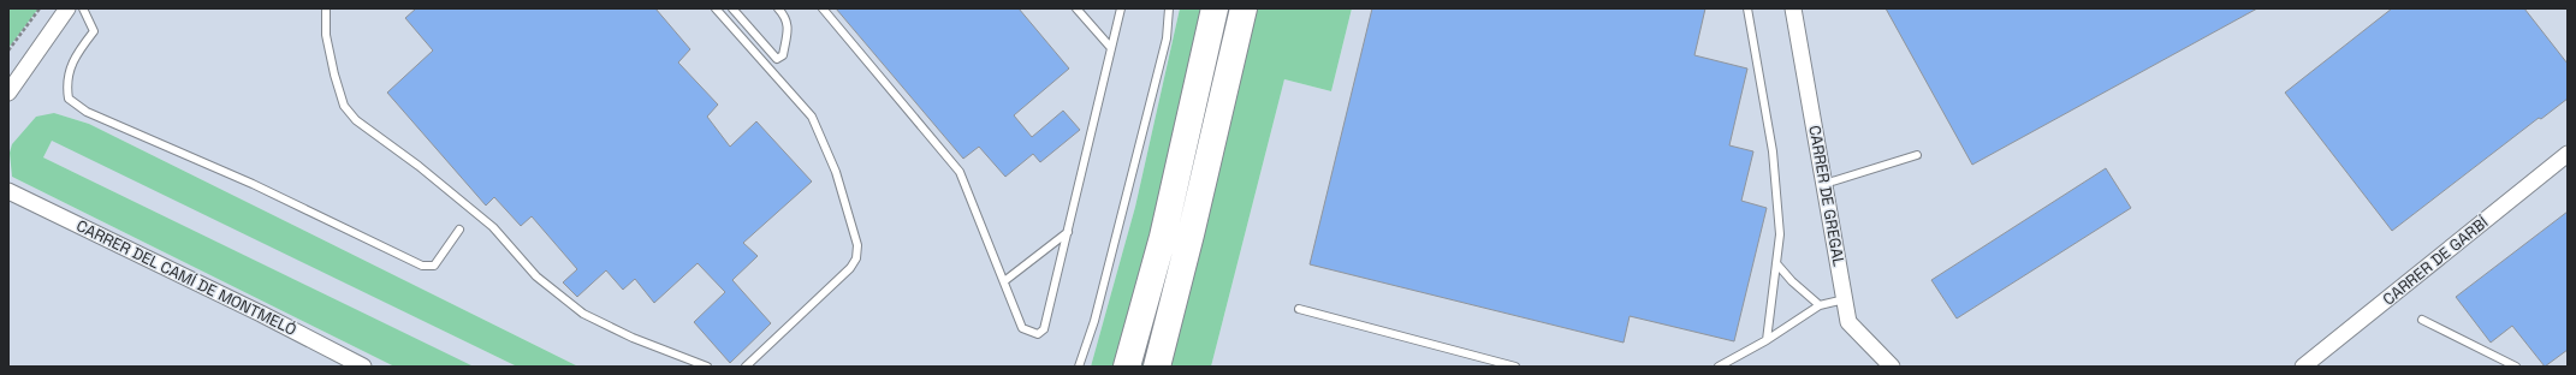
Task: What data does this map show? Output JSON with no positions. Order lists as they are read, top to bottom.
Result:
{
  "streets": {
    "street": ["CARRER DE GREGAL", "CARRER DE GARBÍ", "CARRER DEL CAMÍ DE MONTMELÓ"]
  }
}
